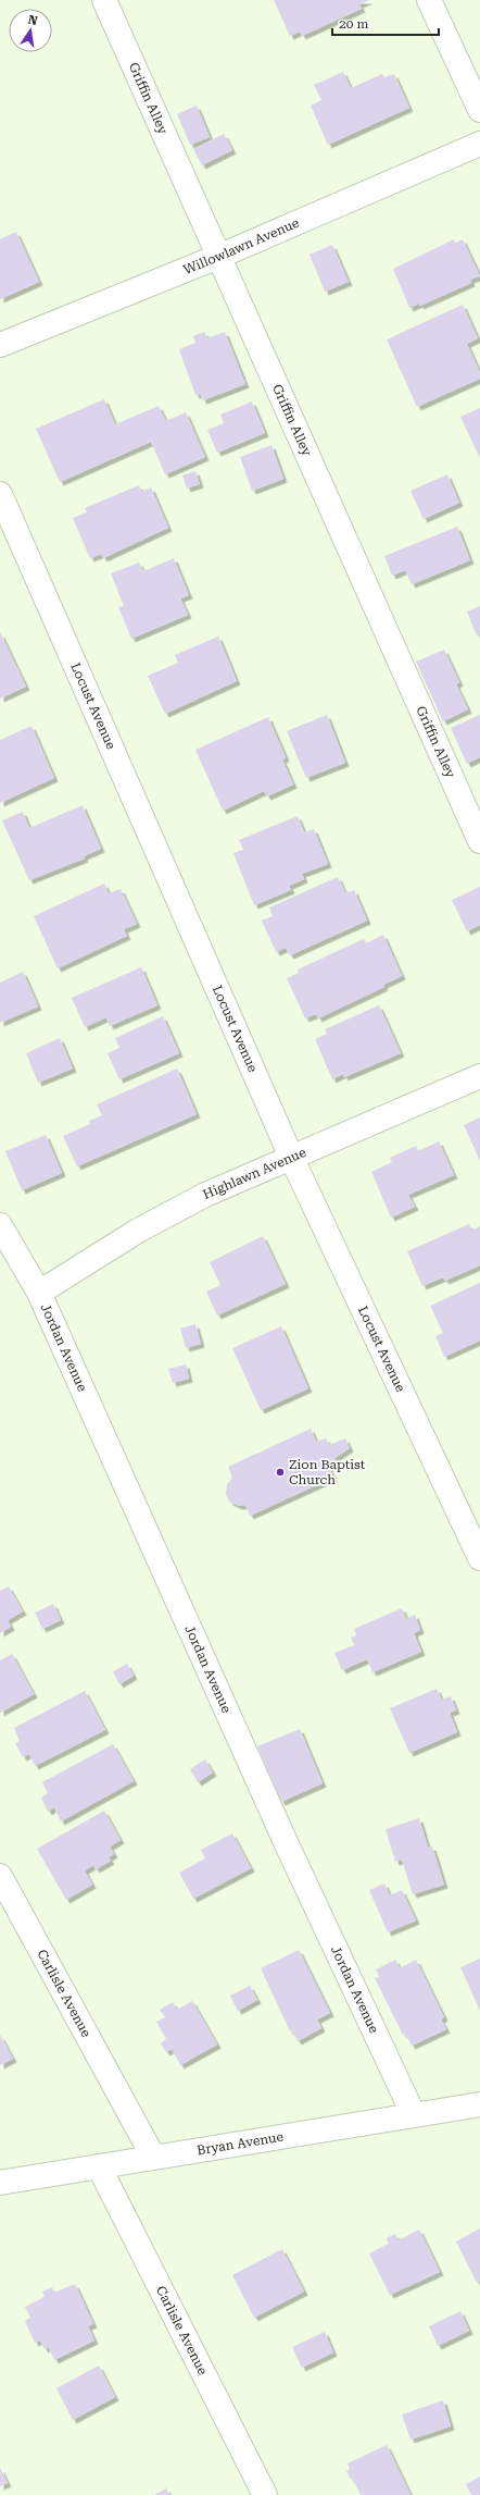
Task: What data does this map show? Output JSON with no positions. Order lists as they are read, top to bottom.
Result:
{
  "streets": {
    "street": [
      "Griffin Alley",
      "Willowlawn Avenue",
      "Locust Avenue",
      "Highlawn Avenue",
      "Jordan Avenue",
      "Carlisle Avenue",
      "Bryan Avenue"
    ]
  },
  "crossings": [
    ["Griffin Alley", "Willowlawn Avenue"],
    ["Locust Avenue", "Highlawn Avenue"],
    ["Highlawn Avenue", "Jordan Avenue"],
    ["Jordan Avenue", "Bryan Avenue"],
    ["Carlisle Avenue", "Bryan Avenue"]
  ],
  "places": ["Zion Baptist Church"],
  "scale_bar": "20 m",
  "north": "top"
}
